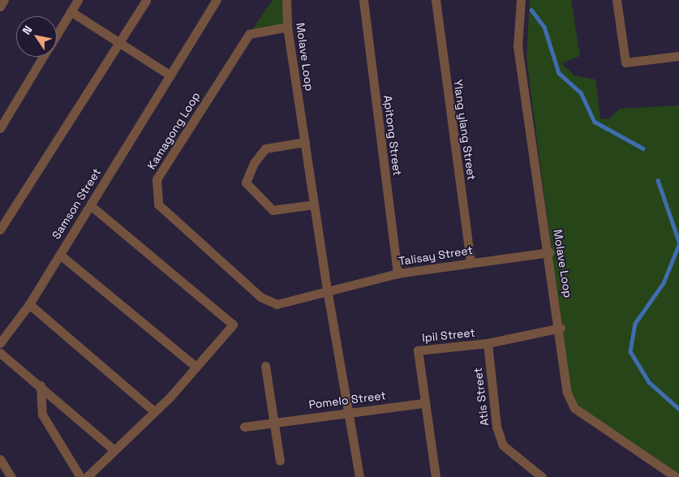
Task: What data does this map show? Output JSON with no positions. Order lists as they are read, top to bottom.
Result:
{
  "streets": {
    "street": [
      "Molave Loop",
      "Ylang ylang Street",
      "Kamagong Loop",
      "Apitong Street",
      "Samson Street",
      "Talisay Street",
      "Ipil Street",
      "Atis Street",
      "Pomelo Street"
    ]
  },
  "crossings": [
    ["Molave Loop", "Kamagong Loop"],
    ["Molave Loop", "Talisay Street"],
    ["Molave Loop", "Ipil Street"],
    ["Molave Loop", "Pomelo Street"],
    ["Ylang ylang Street", "Talisay Street"],
    ["Kamagong Loop", "Talisay Street"],
    ["Apitong Street", "Talisay Street"],
    ["Ipil Street", "Atis Street"],
    ["Ipil Street", "Pomelo Street"]
  ],
  "north": "top left"
}
